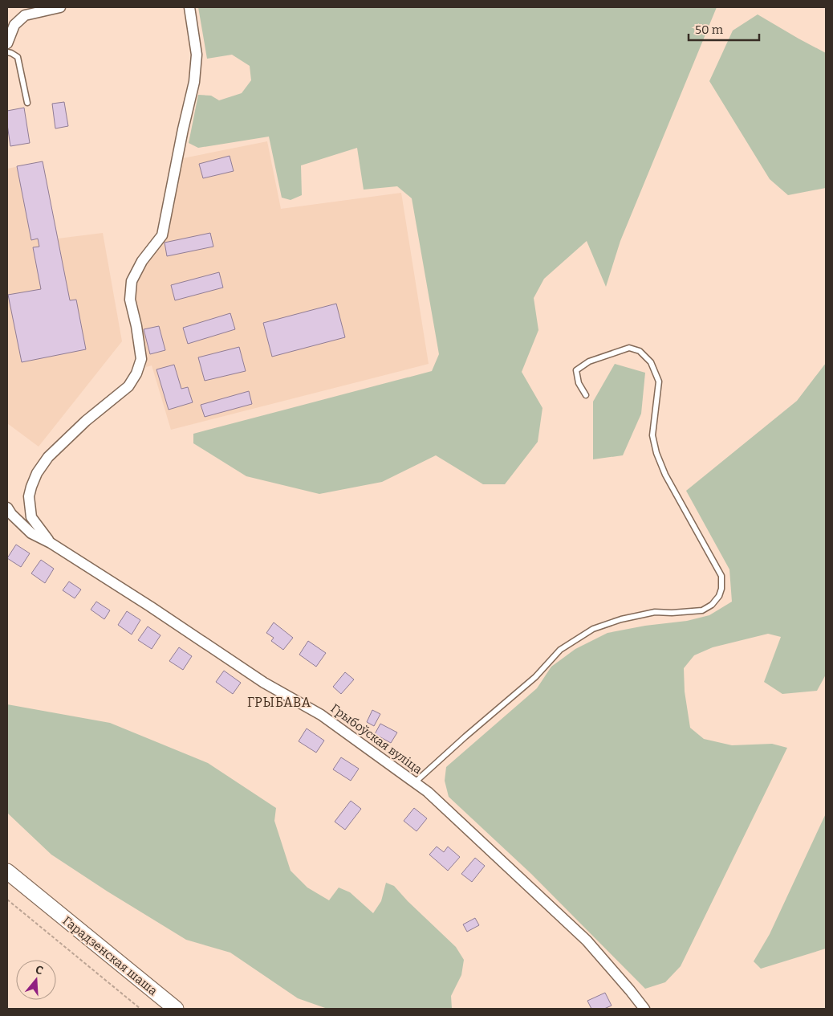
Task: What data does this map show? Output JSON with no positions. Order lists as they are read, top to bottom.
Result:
{
  "streets": {
    "main road": ["Гарадзенская шаша"],
    "street": ["Грыбоўская вуліца"]
  },
  "districts": ["ГРЫБАВА"],
  "scale_bar": "50 m",
  "north": "top"
}
